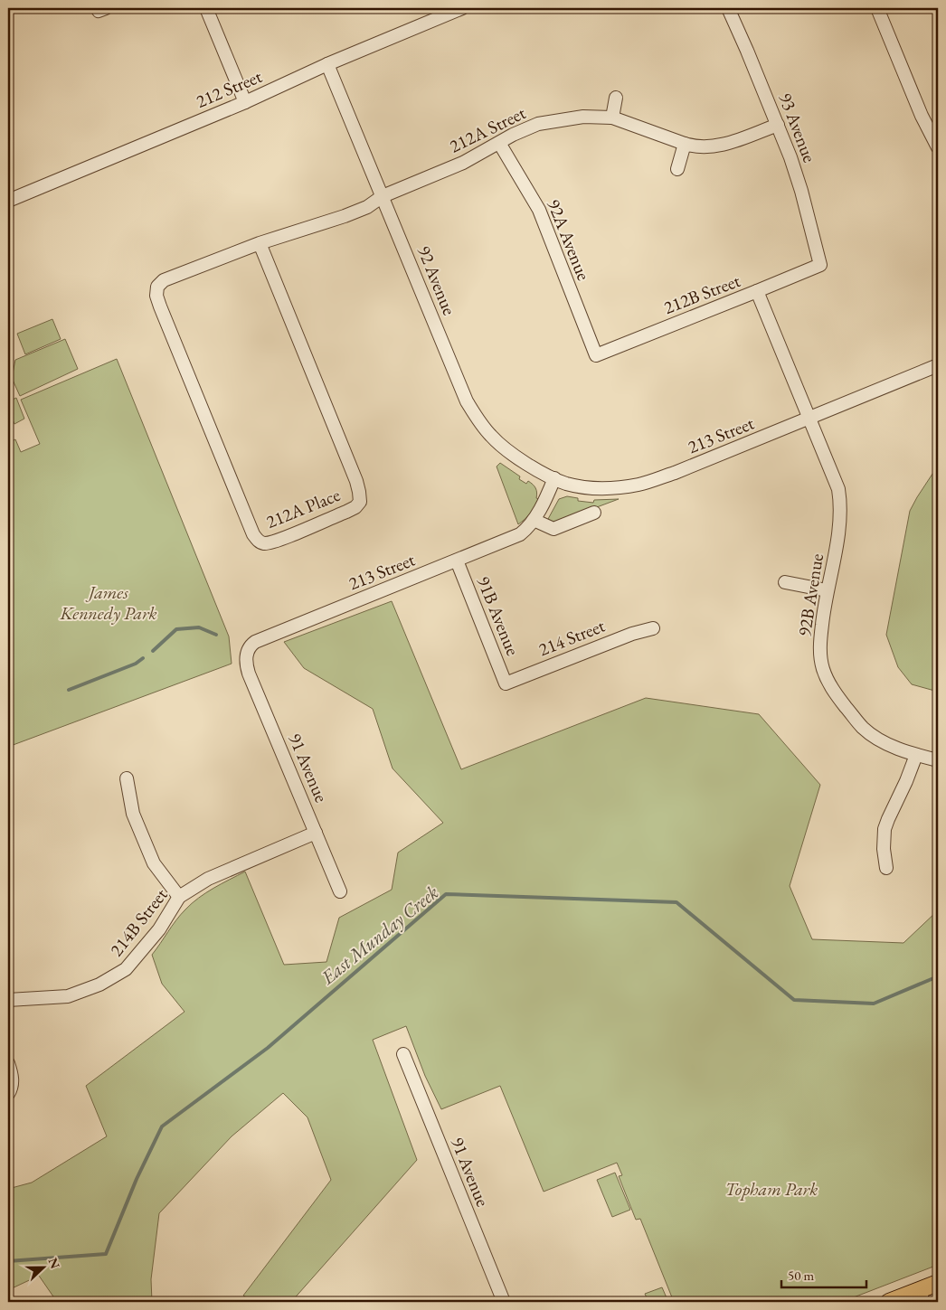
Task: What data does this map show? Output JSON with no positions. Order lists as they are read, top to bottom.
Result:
{
  "streets": {
    "street": [
      "212 Street",
      "93 Avenue",
      "212A Street",
      "92A Avenue",
      "92 Avenue",
      "212B Street",
      "213 Street",
      "212A Place",
      "92B Avenue",
      "91B Avenue",
      "214 Street",
      "91 Avenue",
      "214B Street"
    ]
  },
  "crossings": [
    ["212 Street", "92 Avenue"],
    ["93 Avenue", "212A Street"],
    ["93 Avenue", "212B Street"],
    ["212A Street", "92A Avenue"],
    ["212A Street", "92 Avenue"],
    ["212A Street", "212A Place"],
    ["92A Avenue", "212B Street"],
    ["92 Avenue", "213 Street"],
    ["92 Avenue", "212A Place"],
    ["212B Street", "92B Avenue"],
    ["213 Street", "92B Avenue"],
    ["213 Street", "91B Avenue"],
    ["213 Street", "91 Avenue"],
    ["91B Avenue", "214 Street"],
    ["91 Avenue", "214B Street"]
  ],
  "water": ["East Munday Creek"],
  "parks": ["James Kennedy Park", "Topham Park"],
  "scale_bar": "50 m",
  "north": "right"
}
